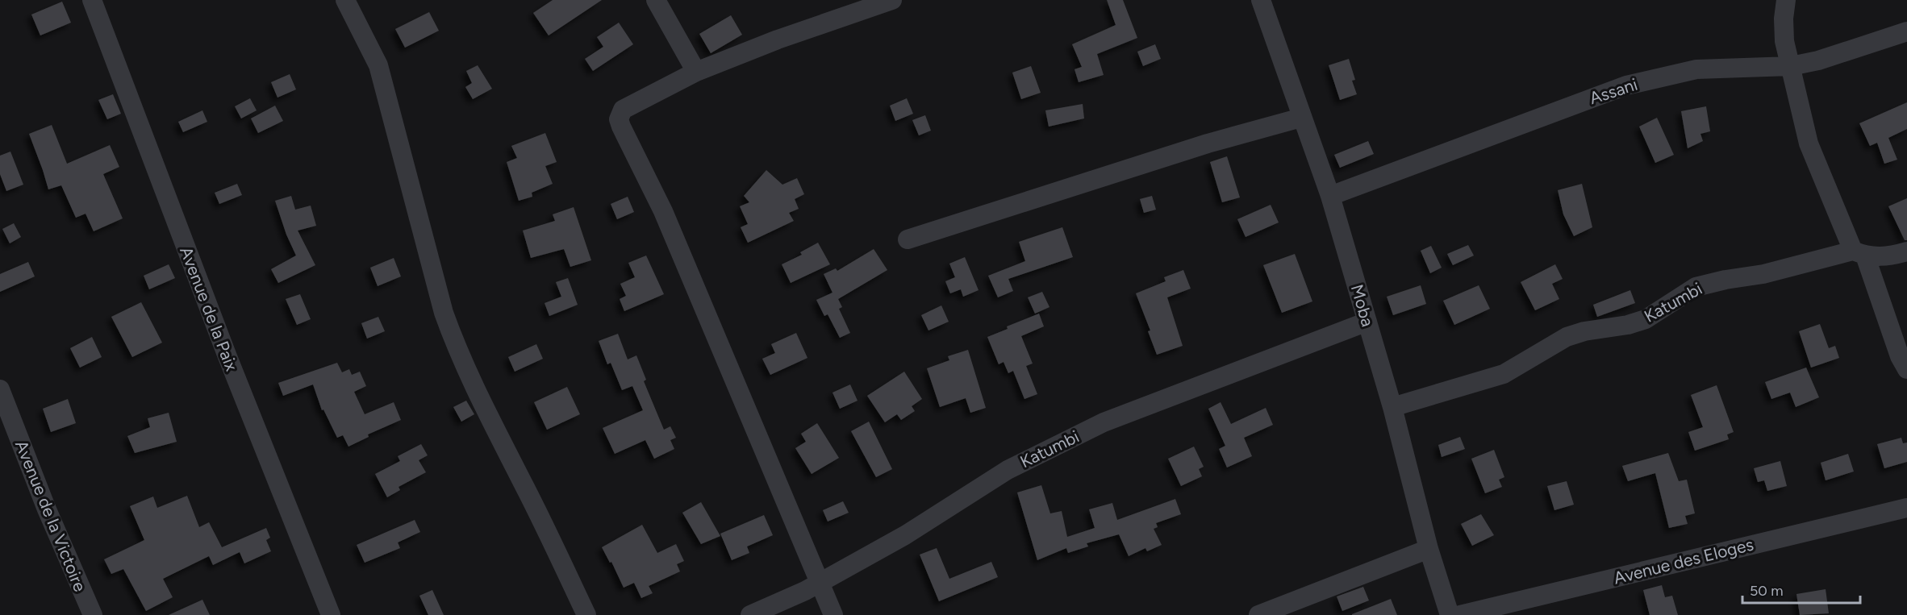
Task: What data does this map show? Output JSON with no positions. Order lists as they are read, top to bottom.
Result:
{
  "streets": {
    "street": [
      "Assani",
      "Katumbi",
      "Moba",
      "Avenue de la Paix",
      "Avenue de la Victoire",
      "Avenue des Eloges"
    ]
  },
  "crossings": [
    ["Assani", "Moba"],
    ["Katumbi", "Moba"]
  ],
  "scale_bar": "50 m"
}
